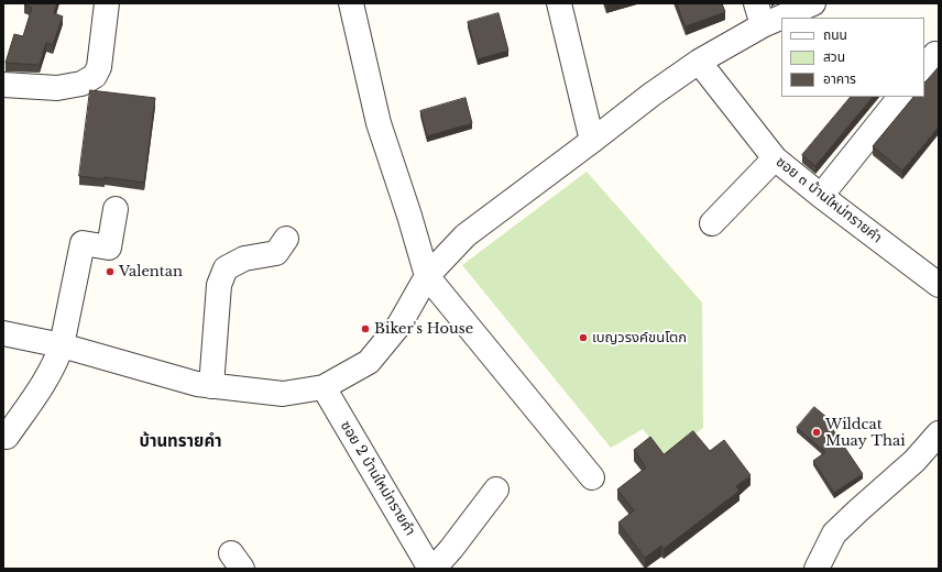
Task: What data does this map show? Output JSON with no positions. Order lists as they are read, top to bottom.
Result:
{
  "streets": {
    "street": ["ซอย ๓ บ้านใหม่ทรายคำ", "ซอย 2 บ้านใหม่ทรายคำ"]
  },
  "districts": ["บ้านทรายคำ"],
  "places": [
    "Valentan",
    "Biker's House",
    "เบญวรงค์ขนโตก",
    "Wildcat Muay Thai"
  ],
  "legend": ["ถนน", "สวน", "อาคาร"]
}
